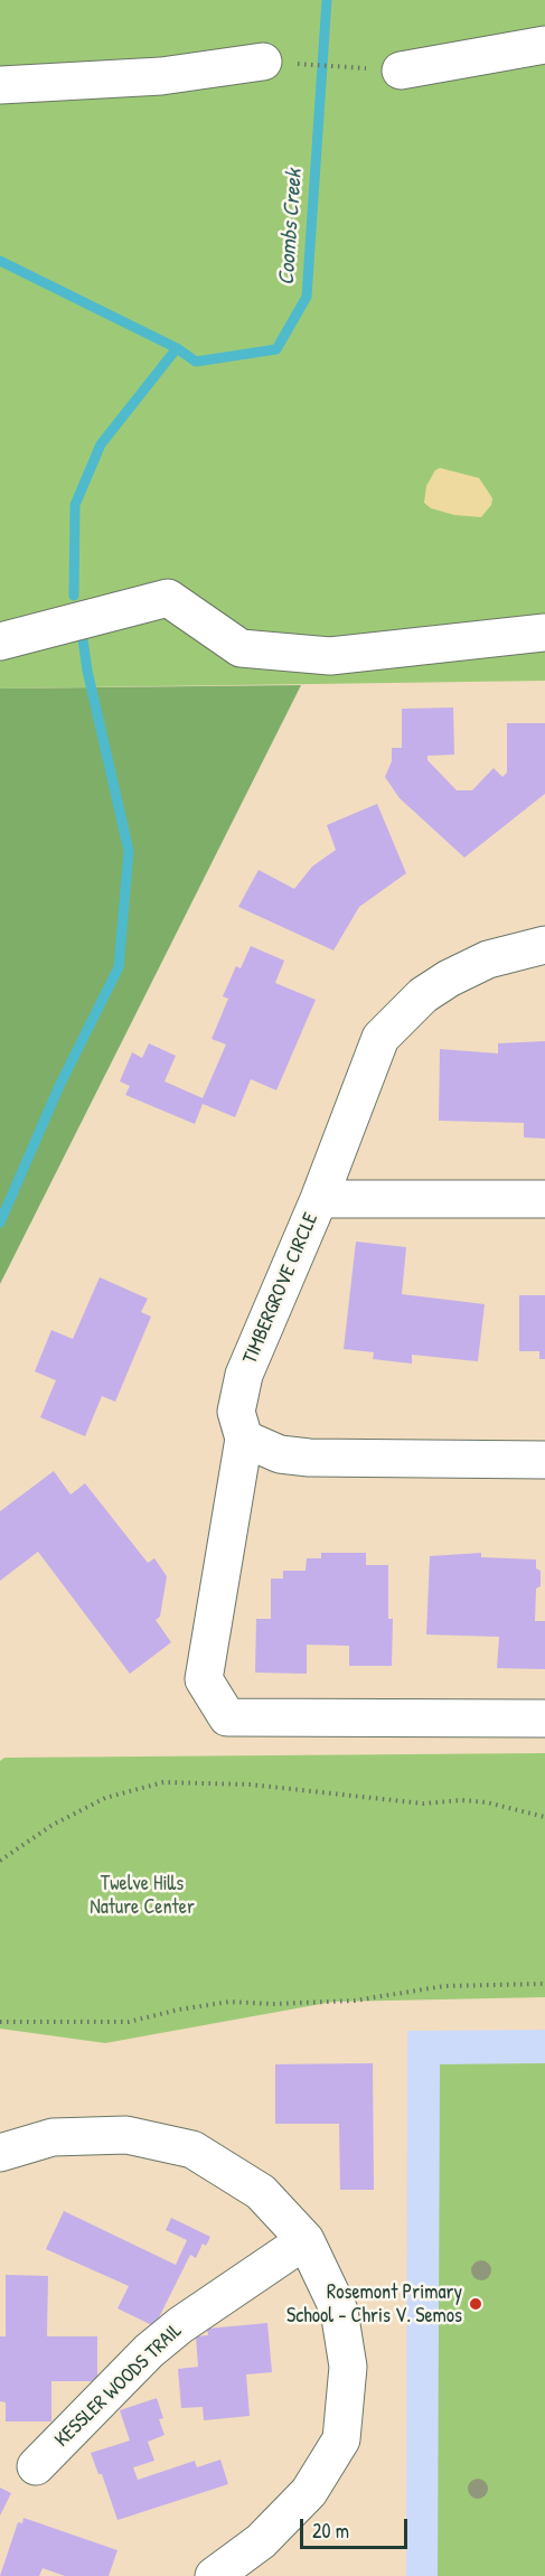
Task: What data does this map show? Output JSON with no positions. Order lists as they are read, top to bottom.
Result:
{
  "streets": {
    "street": ["TIMBERGROVE CIRCLE", "KESSLER WOODS TRAIL"]
  },
  "water": ["Coombs Creek"],
  "parks": ["Twelve Hills Nature Center"],
  "places": ["Rosemont Primary School - Chris V. Semos"],
  "scale_bar": "20 m"
}
